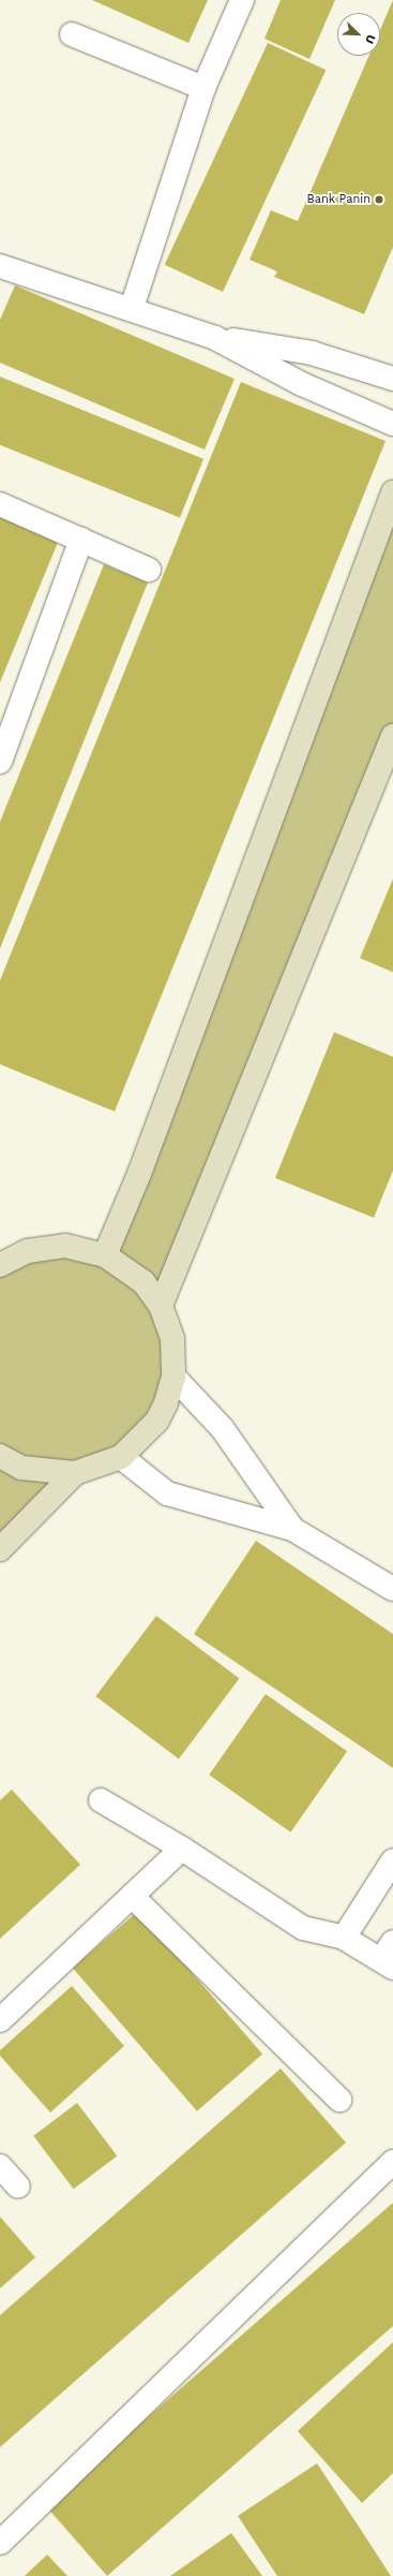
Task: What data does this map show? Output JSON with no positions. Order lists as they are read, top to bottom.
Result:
{
  "places": ["Bank Panin"],
  "north": "bottom right"
}
